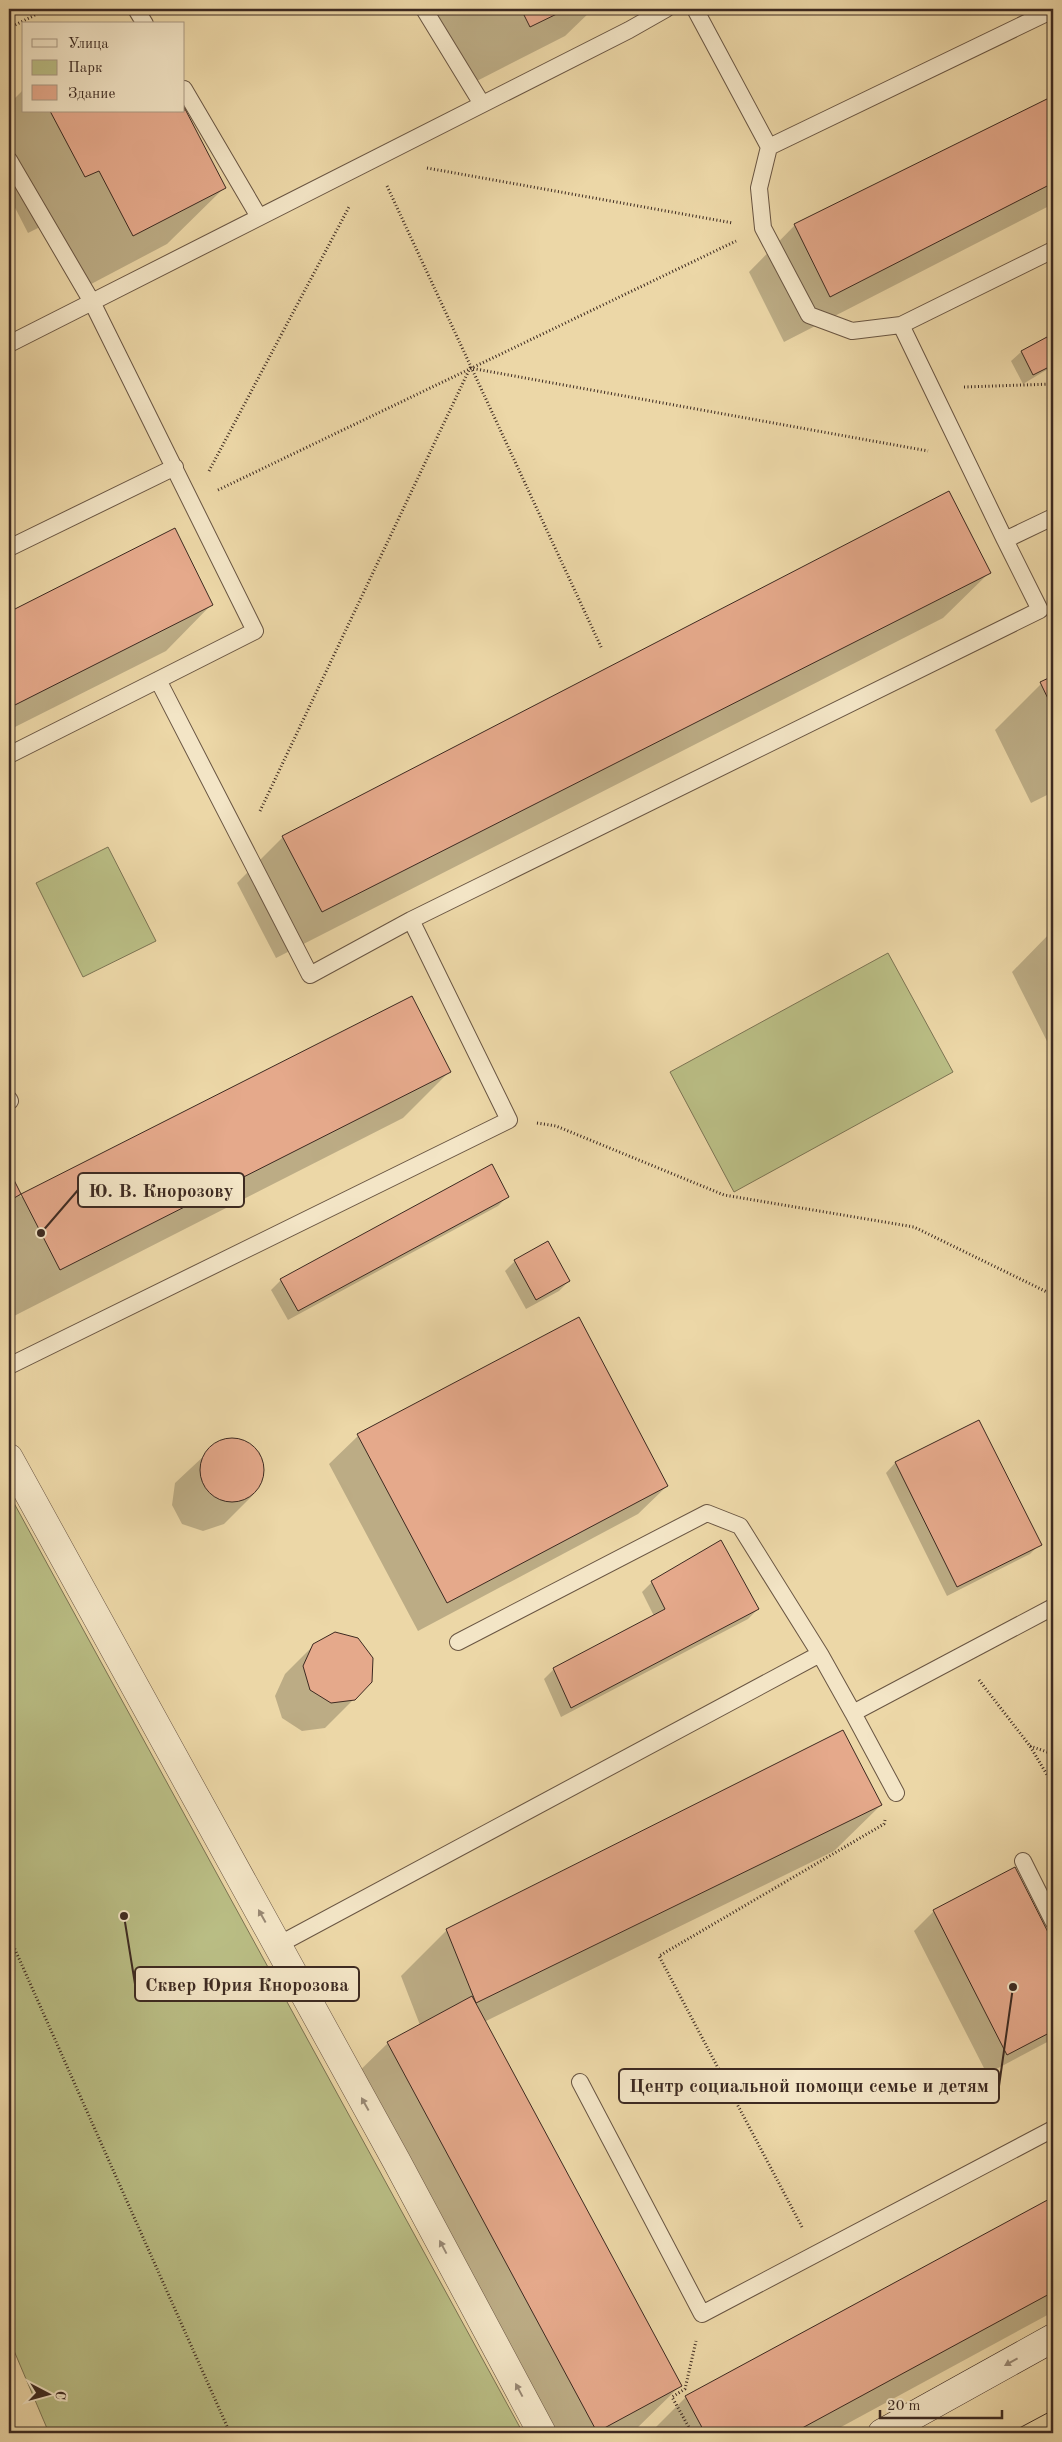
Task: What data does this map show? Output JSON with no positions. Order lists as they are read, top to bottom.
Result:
{
  "places": ["Ю. В. Кнорозову", "Сквер Юрия Кнорозова", "Центр социальной помощи семье и детям"],
  "legend": ["Улица", "Парк", "Здание"],
  "scale_bar": "20 m",
  "north": "right"
}
